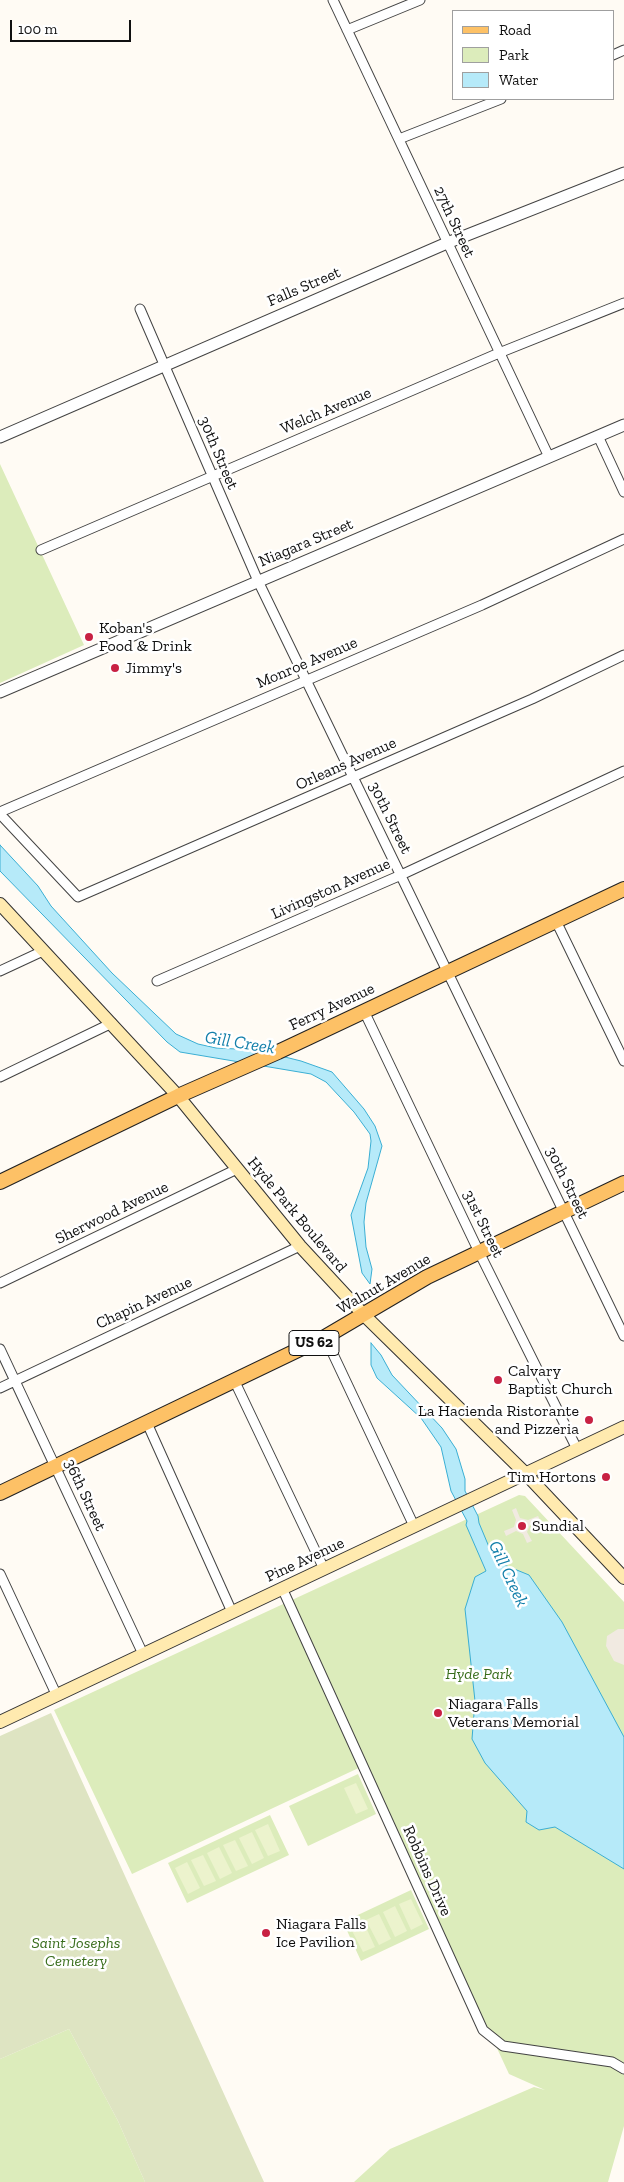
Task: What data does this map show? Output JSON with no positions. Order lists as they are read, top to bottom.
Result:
{
  "streets": {
    "main road": [
      "Ferry Avenue",
      "Hyde Park Boulevard",
      "Walnut Avenue",
      "US 62",
      "Pine Avenue"
    ],
    "street": [
      "27th Street",
      "Falls Street",
      "Welch Avenue",
      "30th Street",
      "Niagara Street",
      "Monroe Avenue",
      "Orleans Avenue",
      "Livingston Avenue",
      "Sherwood Avenue",
      "31st Street",
      "Chapin Avenue",
      "36th Street",
      "Robbins Drive"
    ]
  },
  "crossings": [
    ["27th Street", "Falls Street"],
    ["27th Street", "Welch Avenue"],
    ["27th Street", "Niagara Street"],
    ["Falls Street", "30th Street"],
    ["Welch Avenue", "30th Street"],
    ["30th Street", "Niagara Street"],
    ["30th Street", "Monroe Avenue"],
    ["30th Street", "Orleans Avenue"],
    ["30th Street", "Livingston Avenue"],
    ["30th Street", "Ferry Avenue"],
    ["30th Street", "Walnut Avenue"],
    ["Monroe Avenue", "Orleans Avenue"],
    ["Ferry Avenue", "Hyde Park Boulevard"],
    ["Ferry Avenue", "31st Street"],
    ["Sherwood Avenue", "Hyde Park Boulevard"],
    ["Hyde Park Boulevard", "Walnut Avenue"],
    ["Hyde Park Boulevard", "Chapin Avenue"],
    ["Hyde Park Boulevard", "Pine Avenue"],
    ["31st Street", "Walnut Avenue"],
    ["31st Street", "Pine Avenue"],
    ["Walnut Avenue", "36th Street"],
    ["Chapin Avenue", "36th Street"],
    ["36th Street", "Pine Avenue"],
    ["Pine Avenue", "Robbins Drive"]
  ],
  "water": ["Gill Creek"],
  "parks": ["Hyde Park", "Saint Josephs Cemetery"],
  "places": [
    "Koban's Food & Drink",
    "Jimmy's",
    "Calvary Baptist Church",
    "La Hacienda Ristorante and Pizzeria",
    "Tim Hortons",
    "Sundial",
    "Niagara Falls Veterans Memorial",
    "Niagara Falls Ice Pavilion"
  ],
  "legend": ["Road", "Park", "Water"],
  "scale_bar": "100 m"
}
